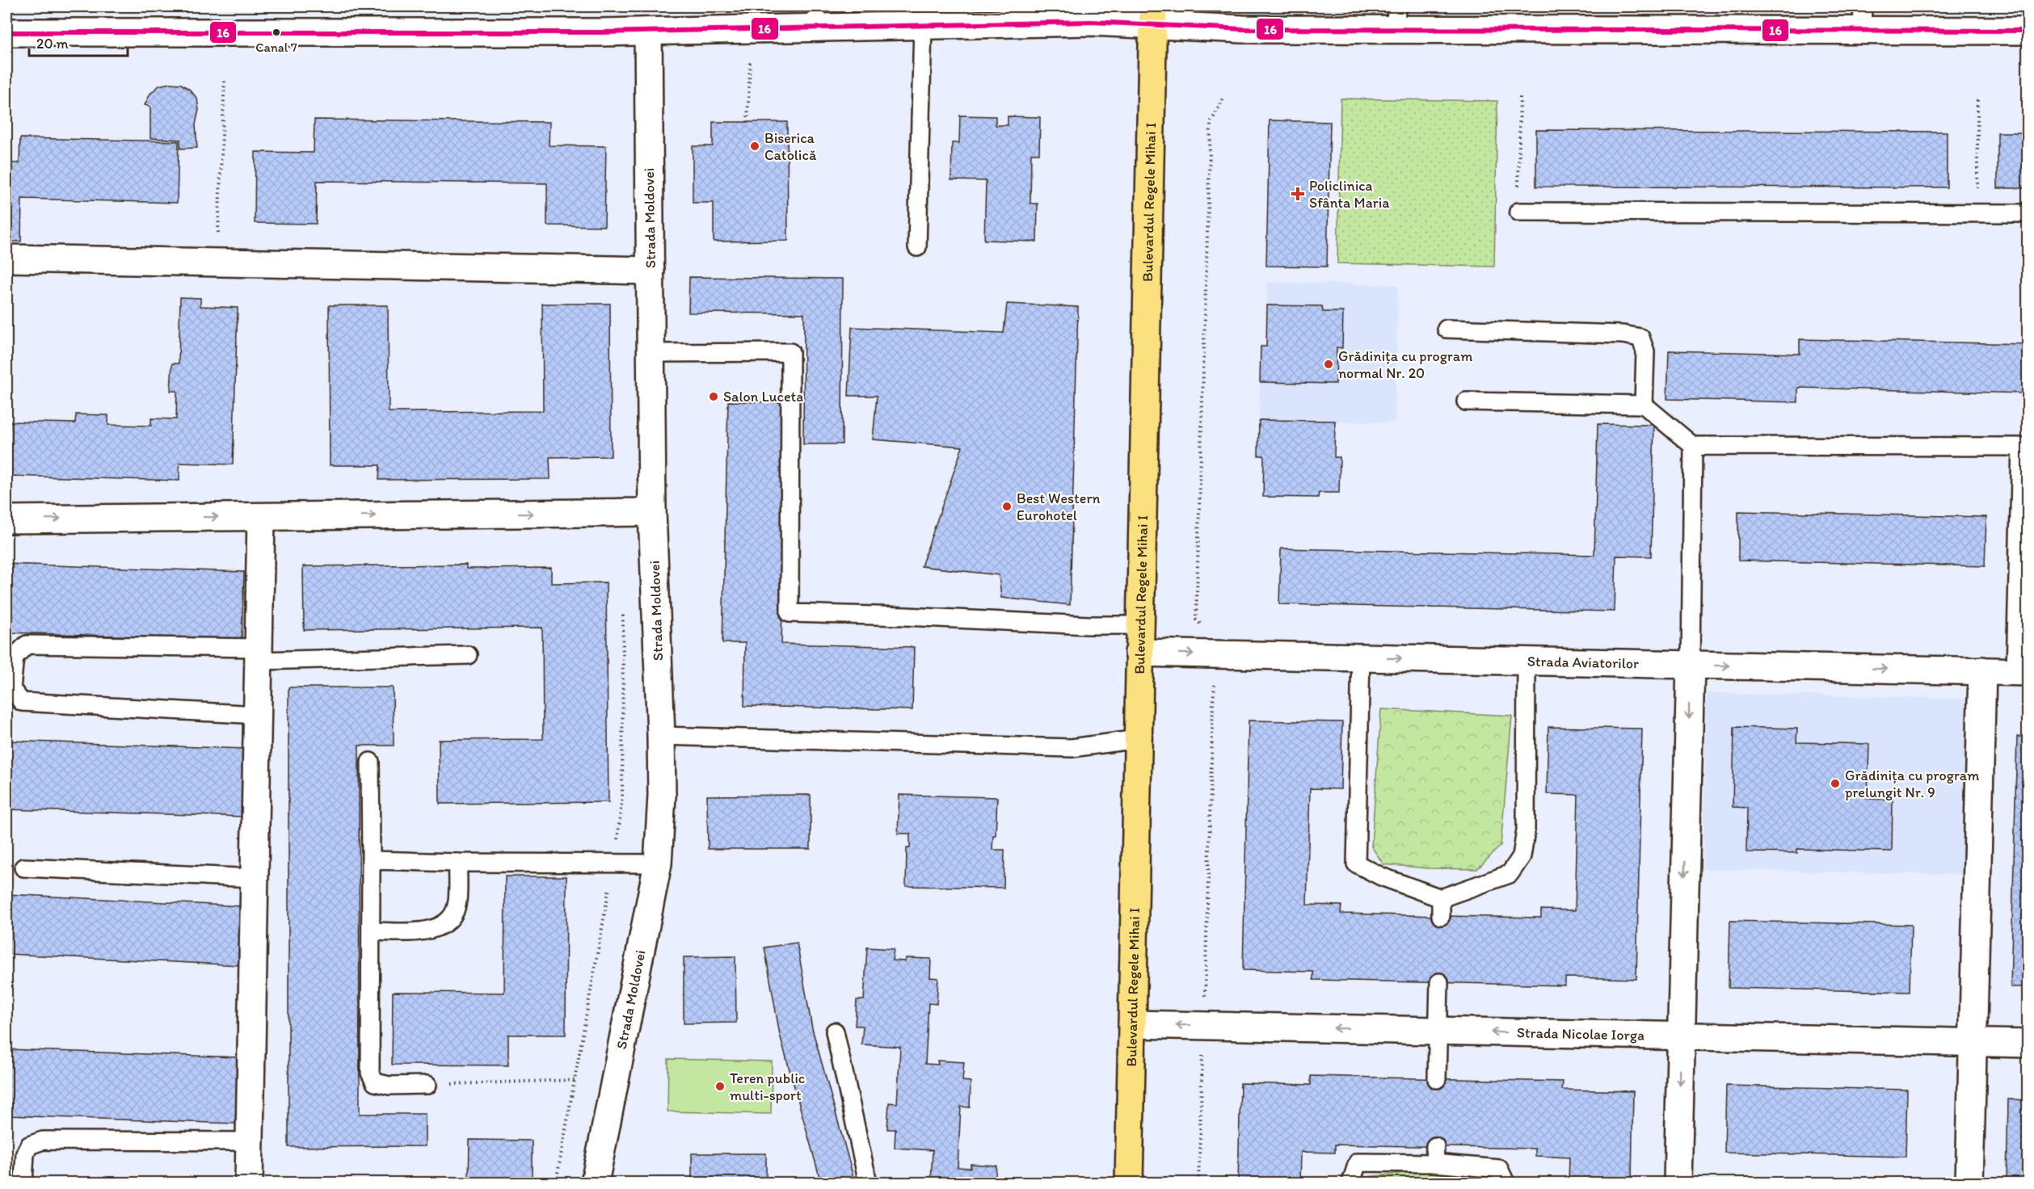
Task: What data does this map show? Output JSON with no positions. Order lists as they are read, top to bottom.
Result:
{
  "streets": {
    "main road": ["Bulevardul Regele Mihai I"],
    "street": ["Strada Moldovei", "Strada Aviatorilor", "Strada Nicolae Iorga"]
  },
  "crossings": [
    ["Bulevardul Regele Mihai I", "Strada Aviatorilor"],
    ["Bulevardul Regele Mihai I", "Strada Nicolae Iorga"]
  ],
  "one_way": ["Strada Aviatorilor", "Strada Nicolae Iorga"],
  "places": {
    "other": [
      "Canal 7",
      "Biserica Catolică",
      "Grădinița cu program normal Nr. 20",
      "Salon Luceta",
      "Best Western Eurohotel",
      "Grădinița cu program prelungit Nr. 9",
      "Teren public multi-sport"
    ],
    "health": ["Policlinica Sfânta Maria"]
  },
  "lines": ["transit line 16"],
  "scale_bar": "20 m"
}
